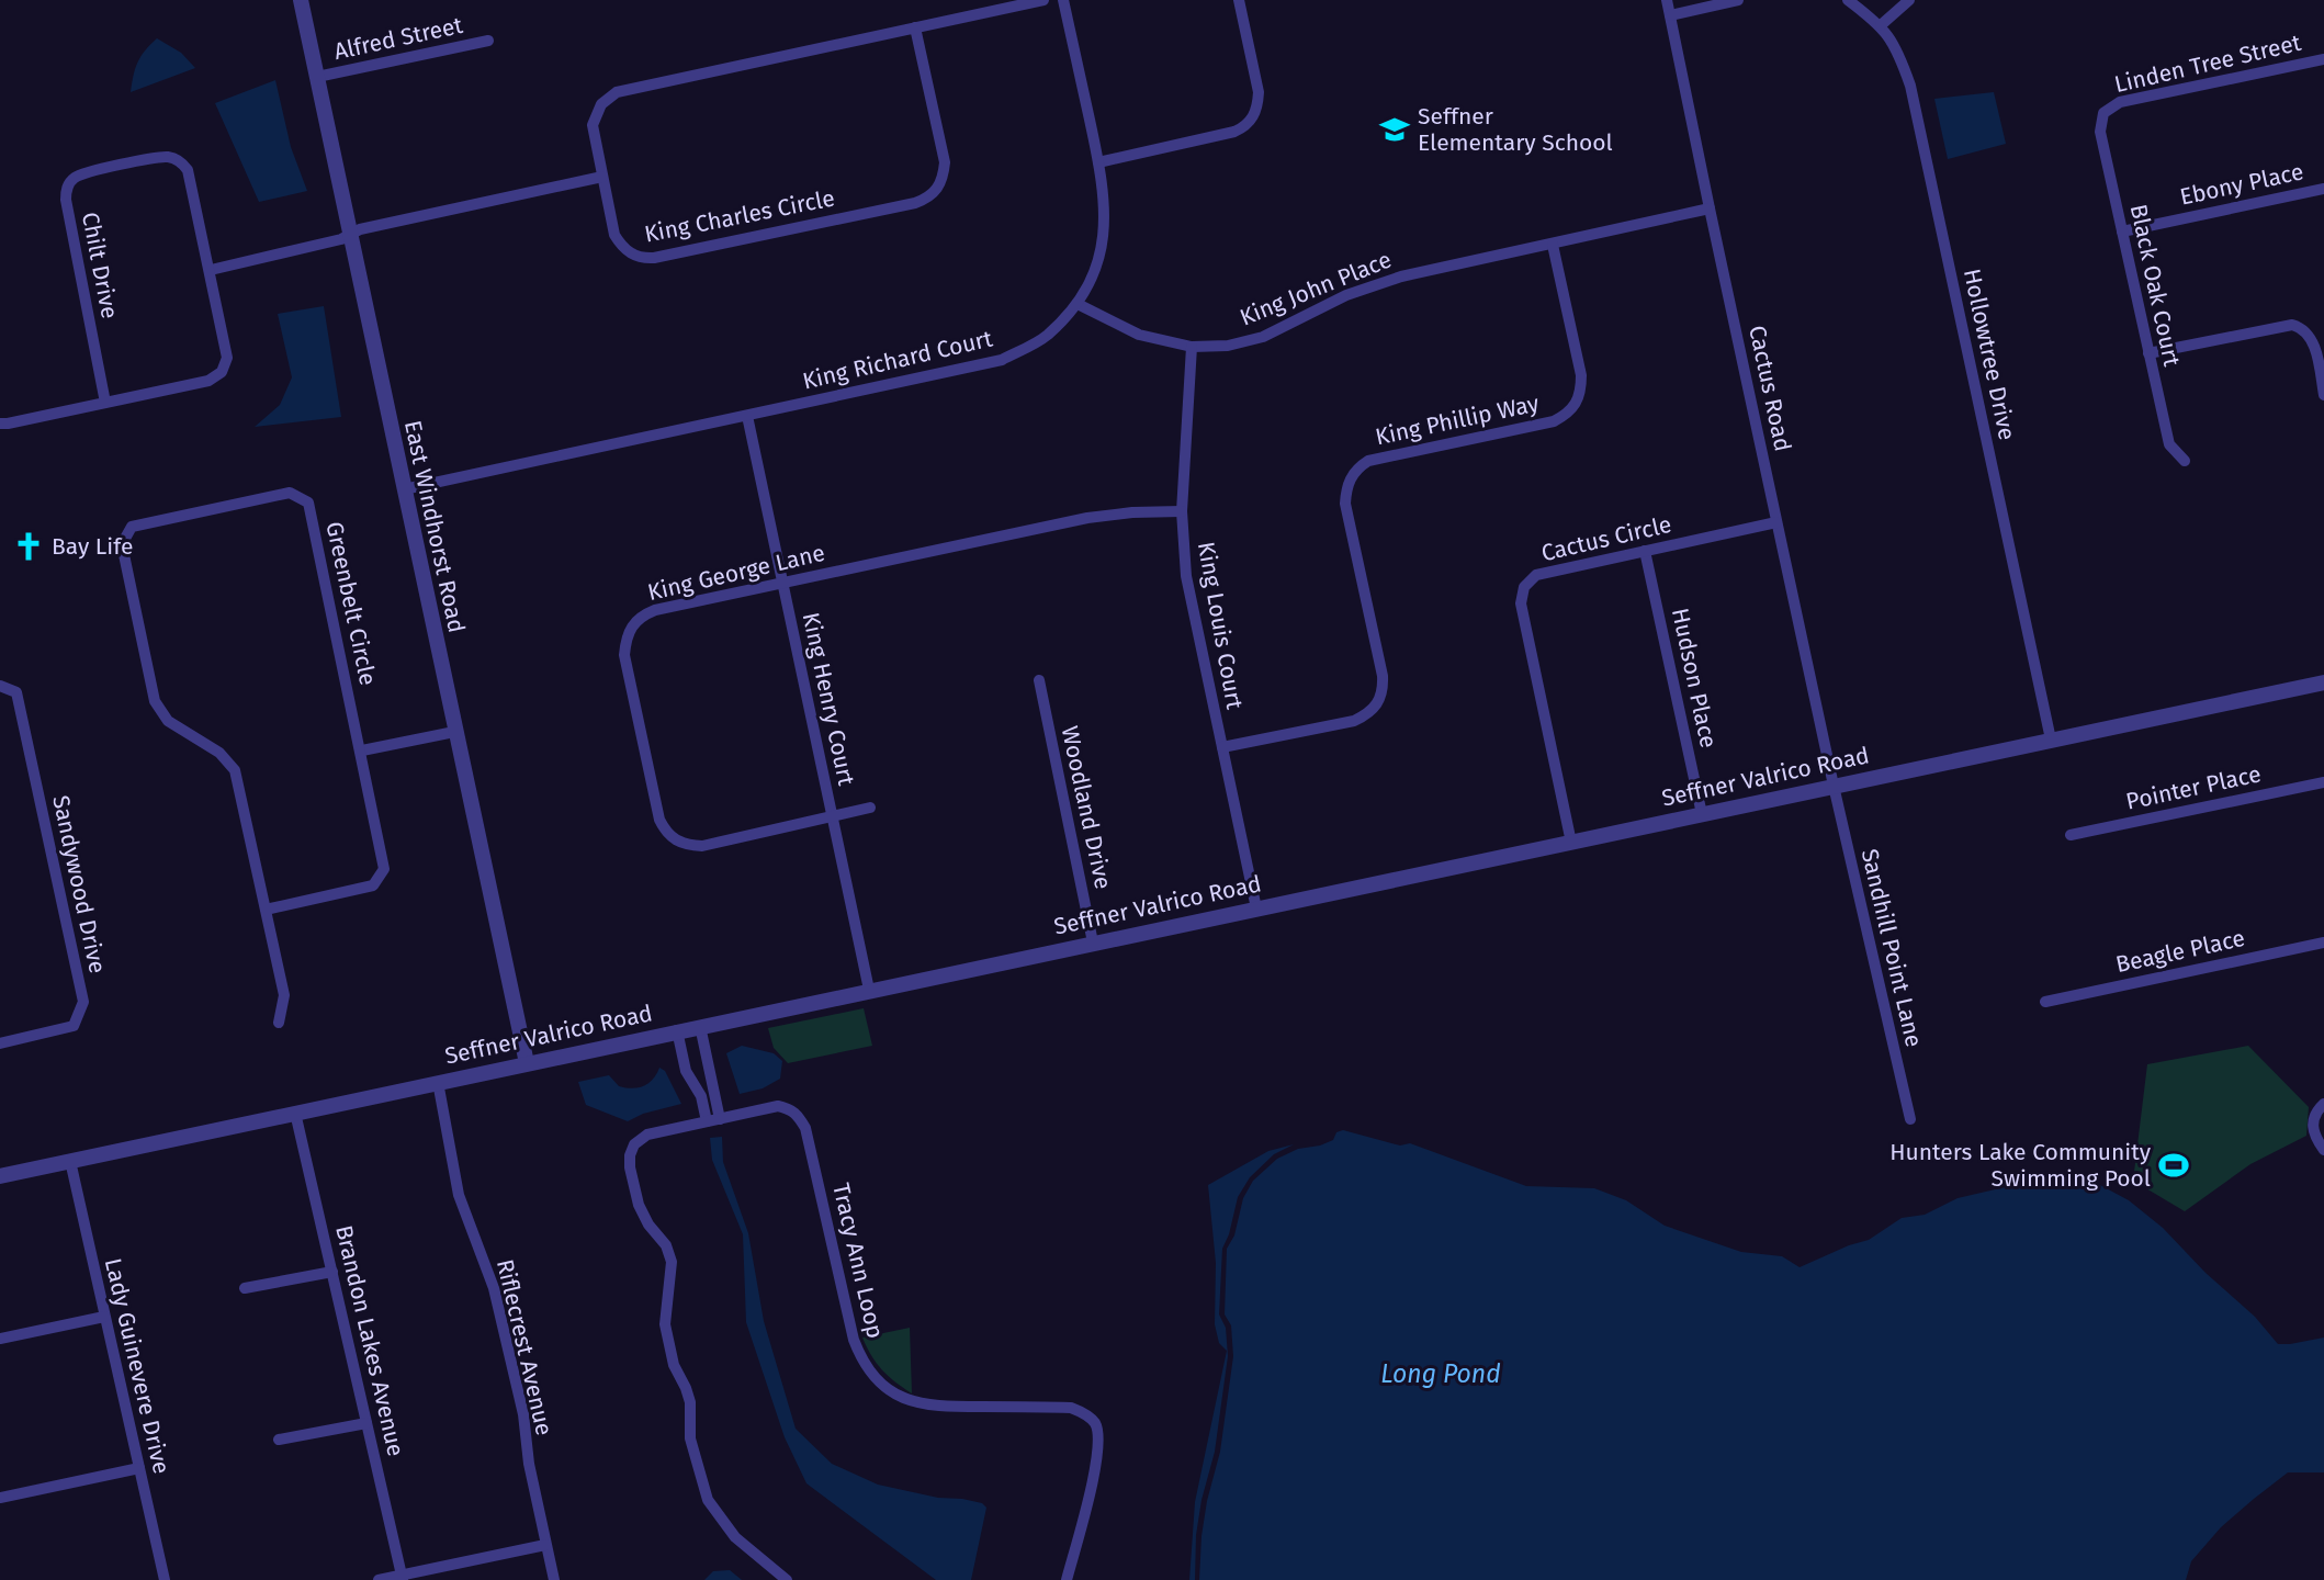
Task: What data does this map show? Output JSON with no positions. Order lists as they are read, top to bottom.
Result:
{
  "streets": {
    "street": [
      "Alfred Street",
      "Linden Tree Street",
      "Ebony Place",
      "King Charles Circle",
      "Chilt Drive",
      "Black Oak Court",
      "King John Place",
      "Hollowtree Drive",
      "King Richard Court",
      "Cactus Road",
      "King Phillip Way",
      "East Windhorst Road",
      "Cactus Circle",
      "King George Lane",
      "Greenbelt Circle",
      "King Louis Court",
      "Hudson Place",
      "King Henry Court",
      "Seffner Valrico Road",
      "Pointer Place",
      "Woodland Drive",
      "Sandywood Drive",
      "Sandhill Point Lane",
      "Beagle Place",
      "Tracy Ann Loop",
      "Brandon Lakes Avenue",
      "Riflecrest Avenue",
      "Lady Guinevere Drive"
    ]
  },
  "crossings": [
    ["Alfred Street", "East Windhorst Road"],
    ["Linden Tree Street", "Black Oak Court"],
    ["Ebony Place", "Black Oak Court"],
    ["King John Place", "King Richard Court"],
    ["King John Place", "Cactus Road"],
    ["King John Place", "King Phillip Way"],
    ["King John Place", "King Louis Court"],
    ["Hollowtree Drive", "Seffner Valrico Road"],
    ["King Richard Court", "East Windhorst Road"],
    ["King Richard Court", "King Henry Court"],
    ["Cactus Road", "Cactus Circle"],
    ["Cactus Road", "Seffner Valrico Road"],
    ["Cactus Road", "Sandhill Point Lane"],
    ["King Phillip Way", "King Louis Court"],
    ["East Windhorst Road", "Seffner Valrico Road"],
    ["Cactus Circle", "Hudson Place"],
    ["Cactus Circle", "Seffner Valrico Road"],
    ["King George Lane", "King Louis Court"],
    ["King George Lane", "King Henry Court"],
    ["King Louis Court", "Seffner Valrico Road"],
    ["Hudson Place", "Seffner Valrico Road"],
    ["King Henry Court", "Seffner Valrico Road"],
    ["Seffner Valrico Road", "Woodland Drive"],
    ["Seffner Valrico Road", "Sandhill Point Lane"],
    ["Seffner Valrico Road", "Brandon Lakes Avenue"],
    ["Seffner Valrico Road", "Riflecrest Avenue"],
    ["Seffner Valrico Road", "Lady Guinevere Drive"]
  ],
  "water": ["Long Pond"],
  "places": {
    "school or university": ["Seffner Elementary School"],
    "church": ["Bay Life"],
    "sports": ["Hunters Lake Community Swimming Pool"]
  }
}
